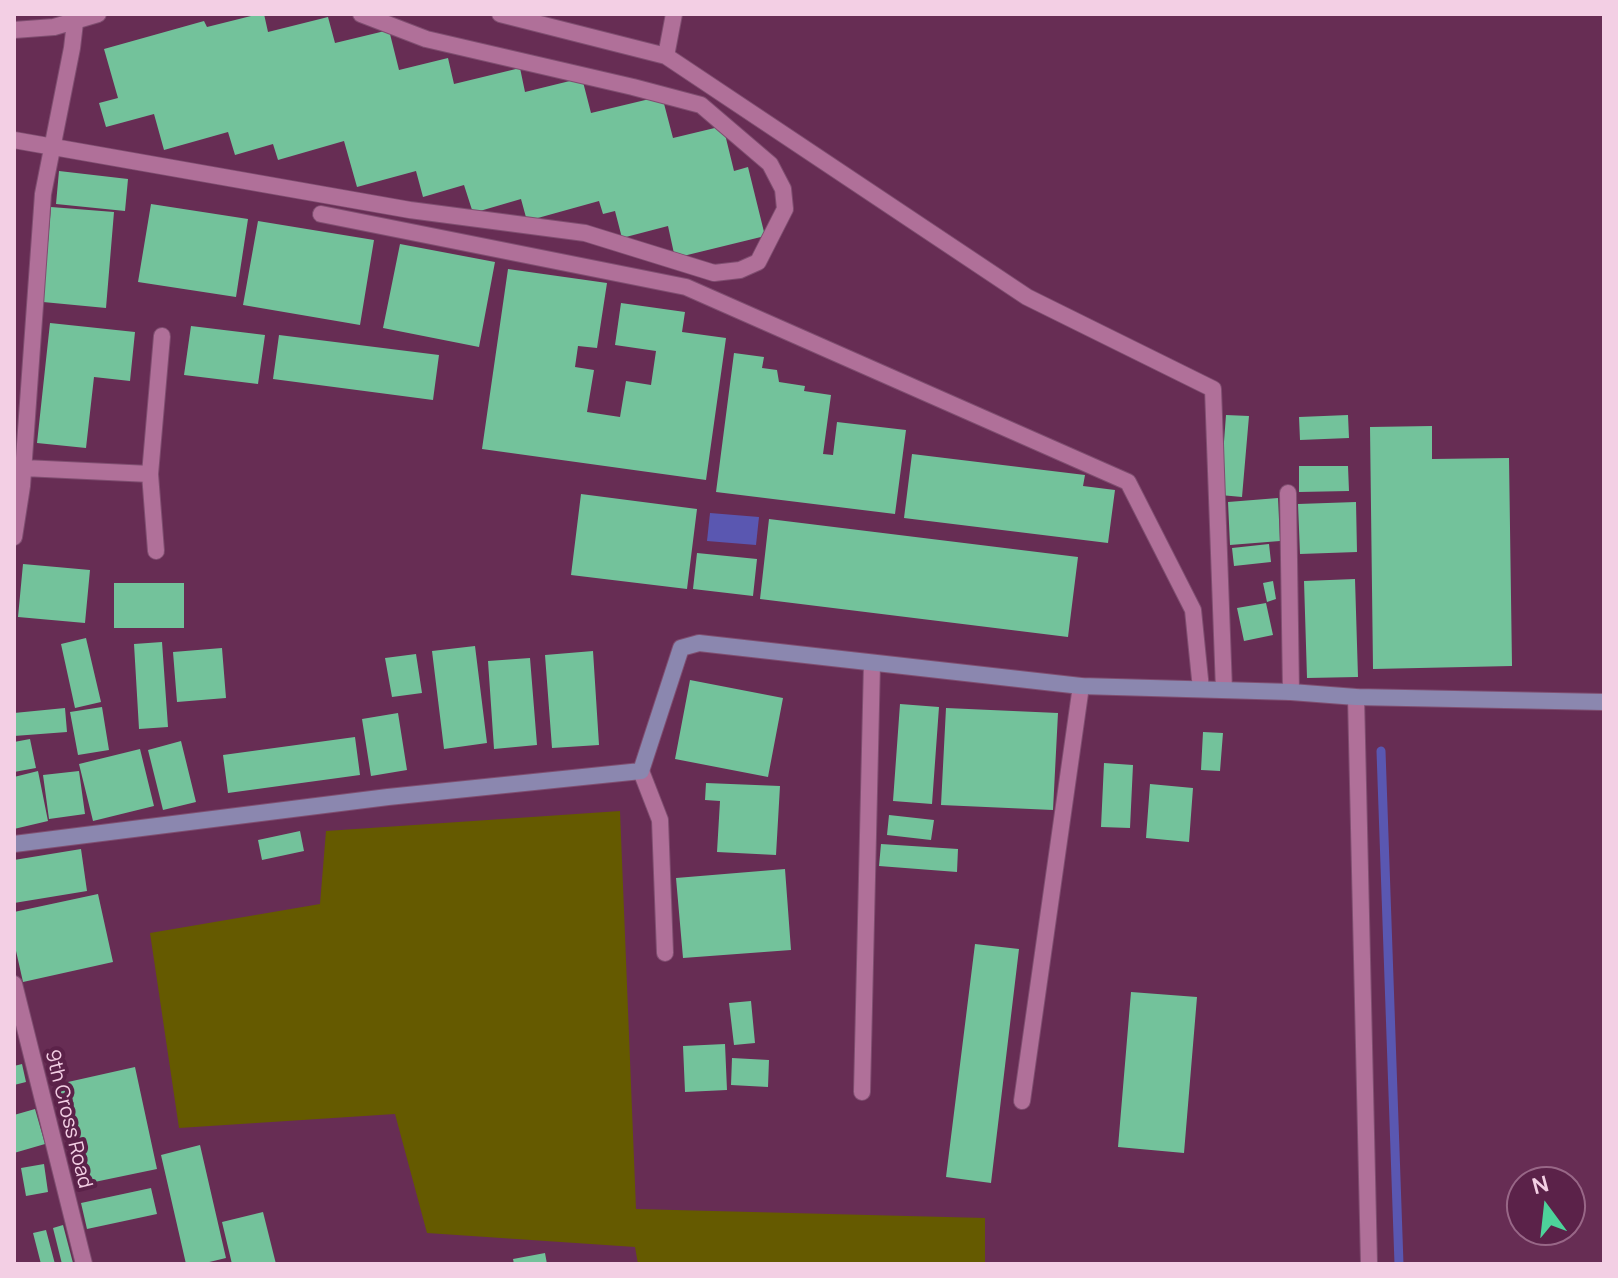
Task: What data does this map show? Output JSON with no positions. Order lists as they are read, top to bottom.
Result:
{
  "streets": {
    "street": ["9th Cross Road"]
  },
  "north": "top"
}
